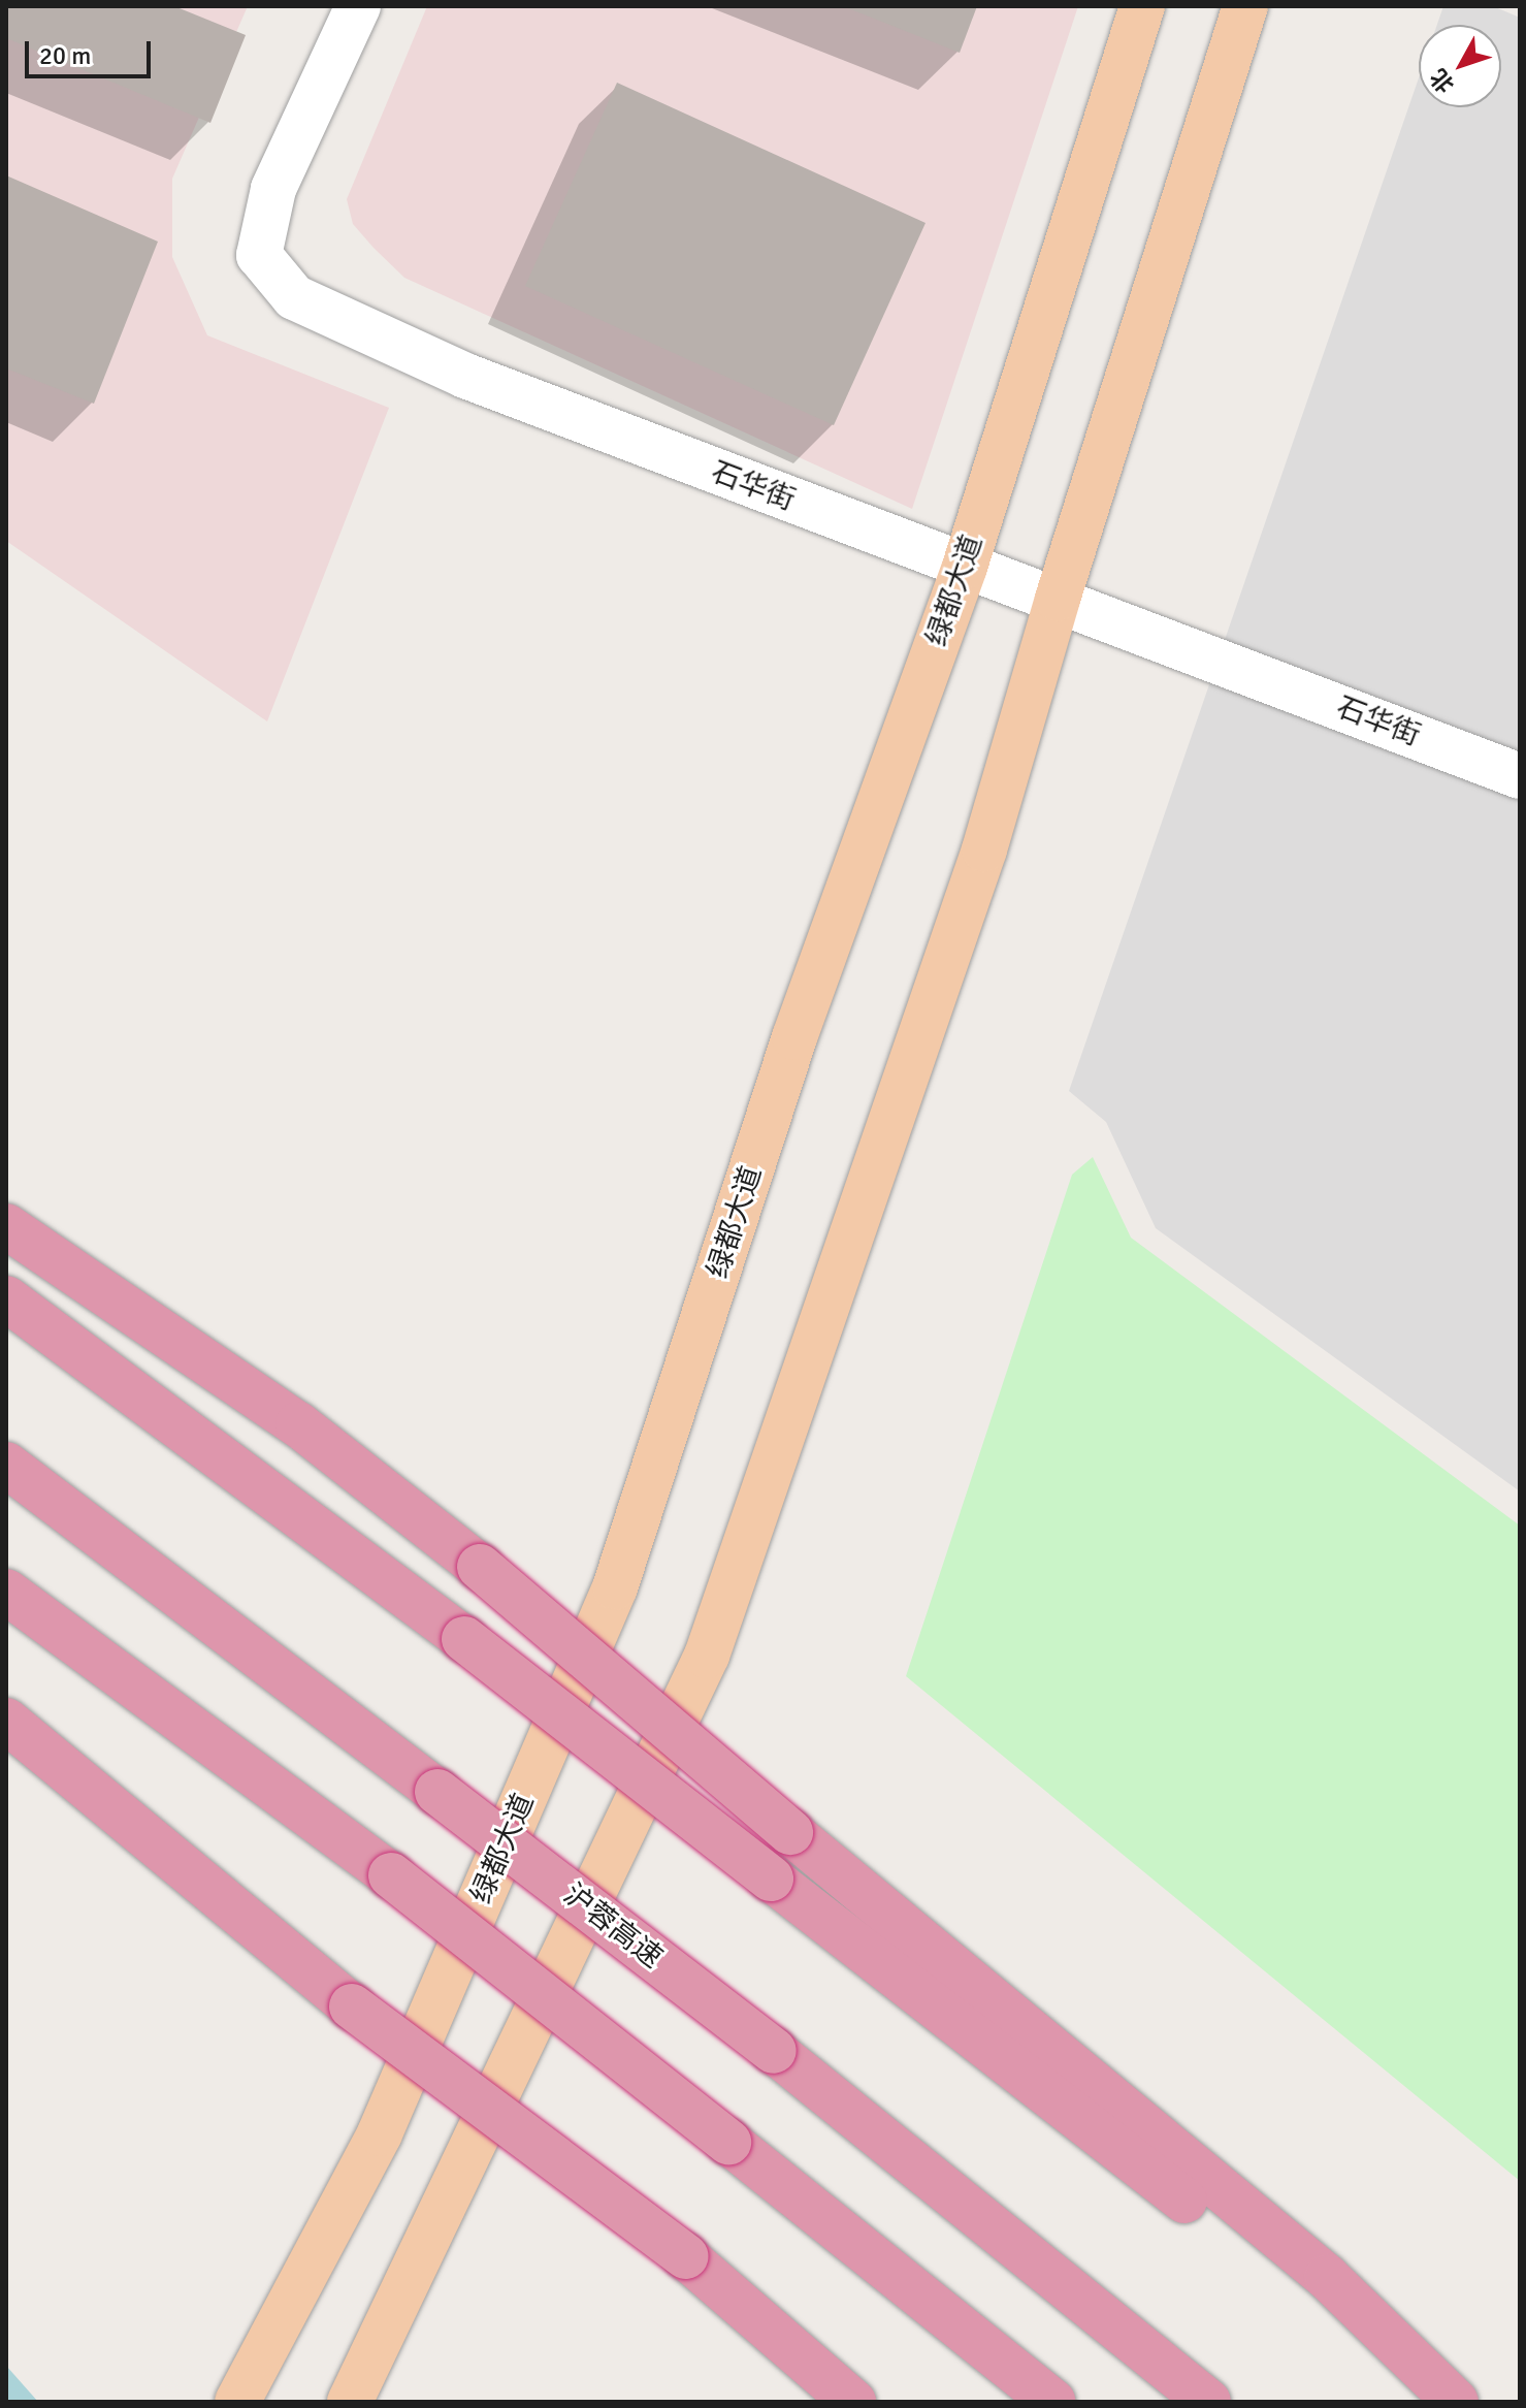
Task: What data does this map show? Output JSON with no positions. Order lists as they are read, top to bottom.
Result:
{
  "streets": {
    "highway": ["沪蓉高速"],
    "main road": ["绿都大道"],
    "street": ["石华街"]
  },
  "crossings": [
    ["石华街", "绿都大道"]
  ],
  "scale_bar": "20 m",
  "north": "bottom left"
}
